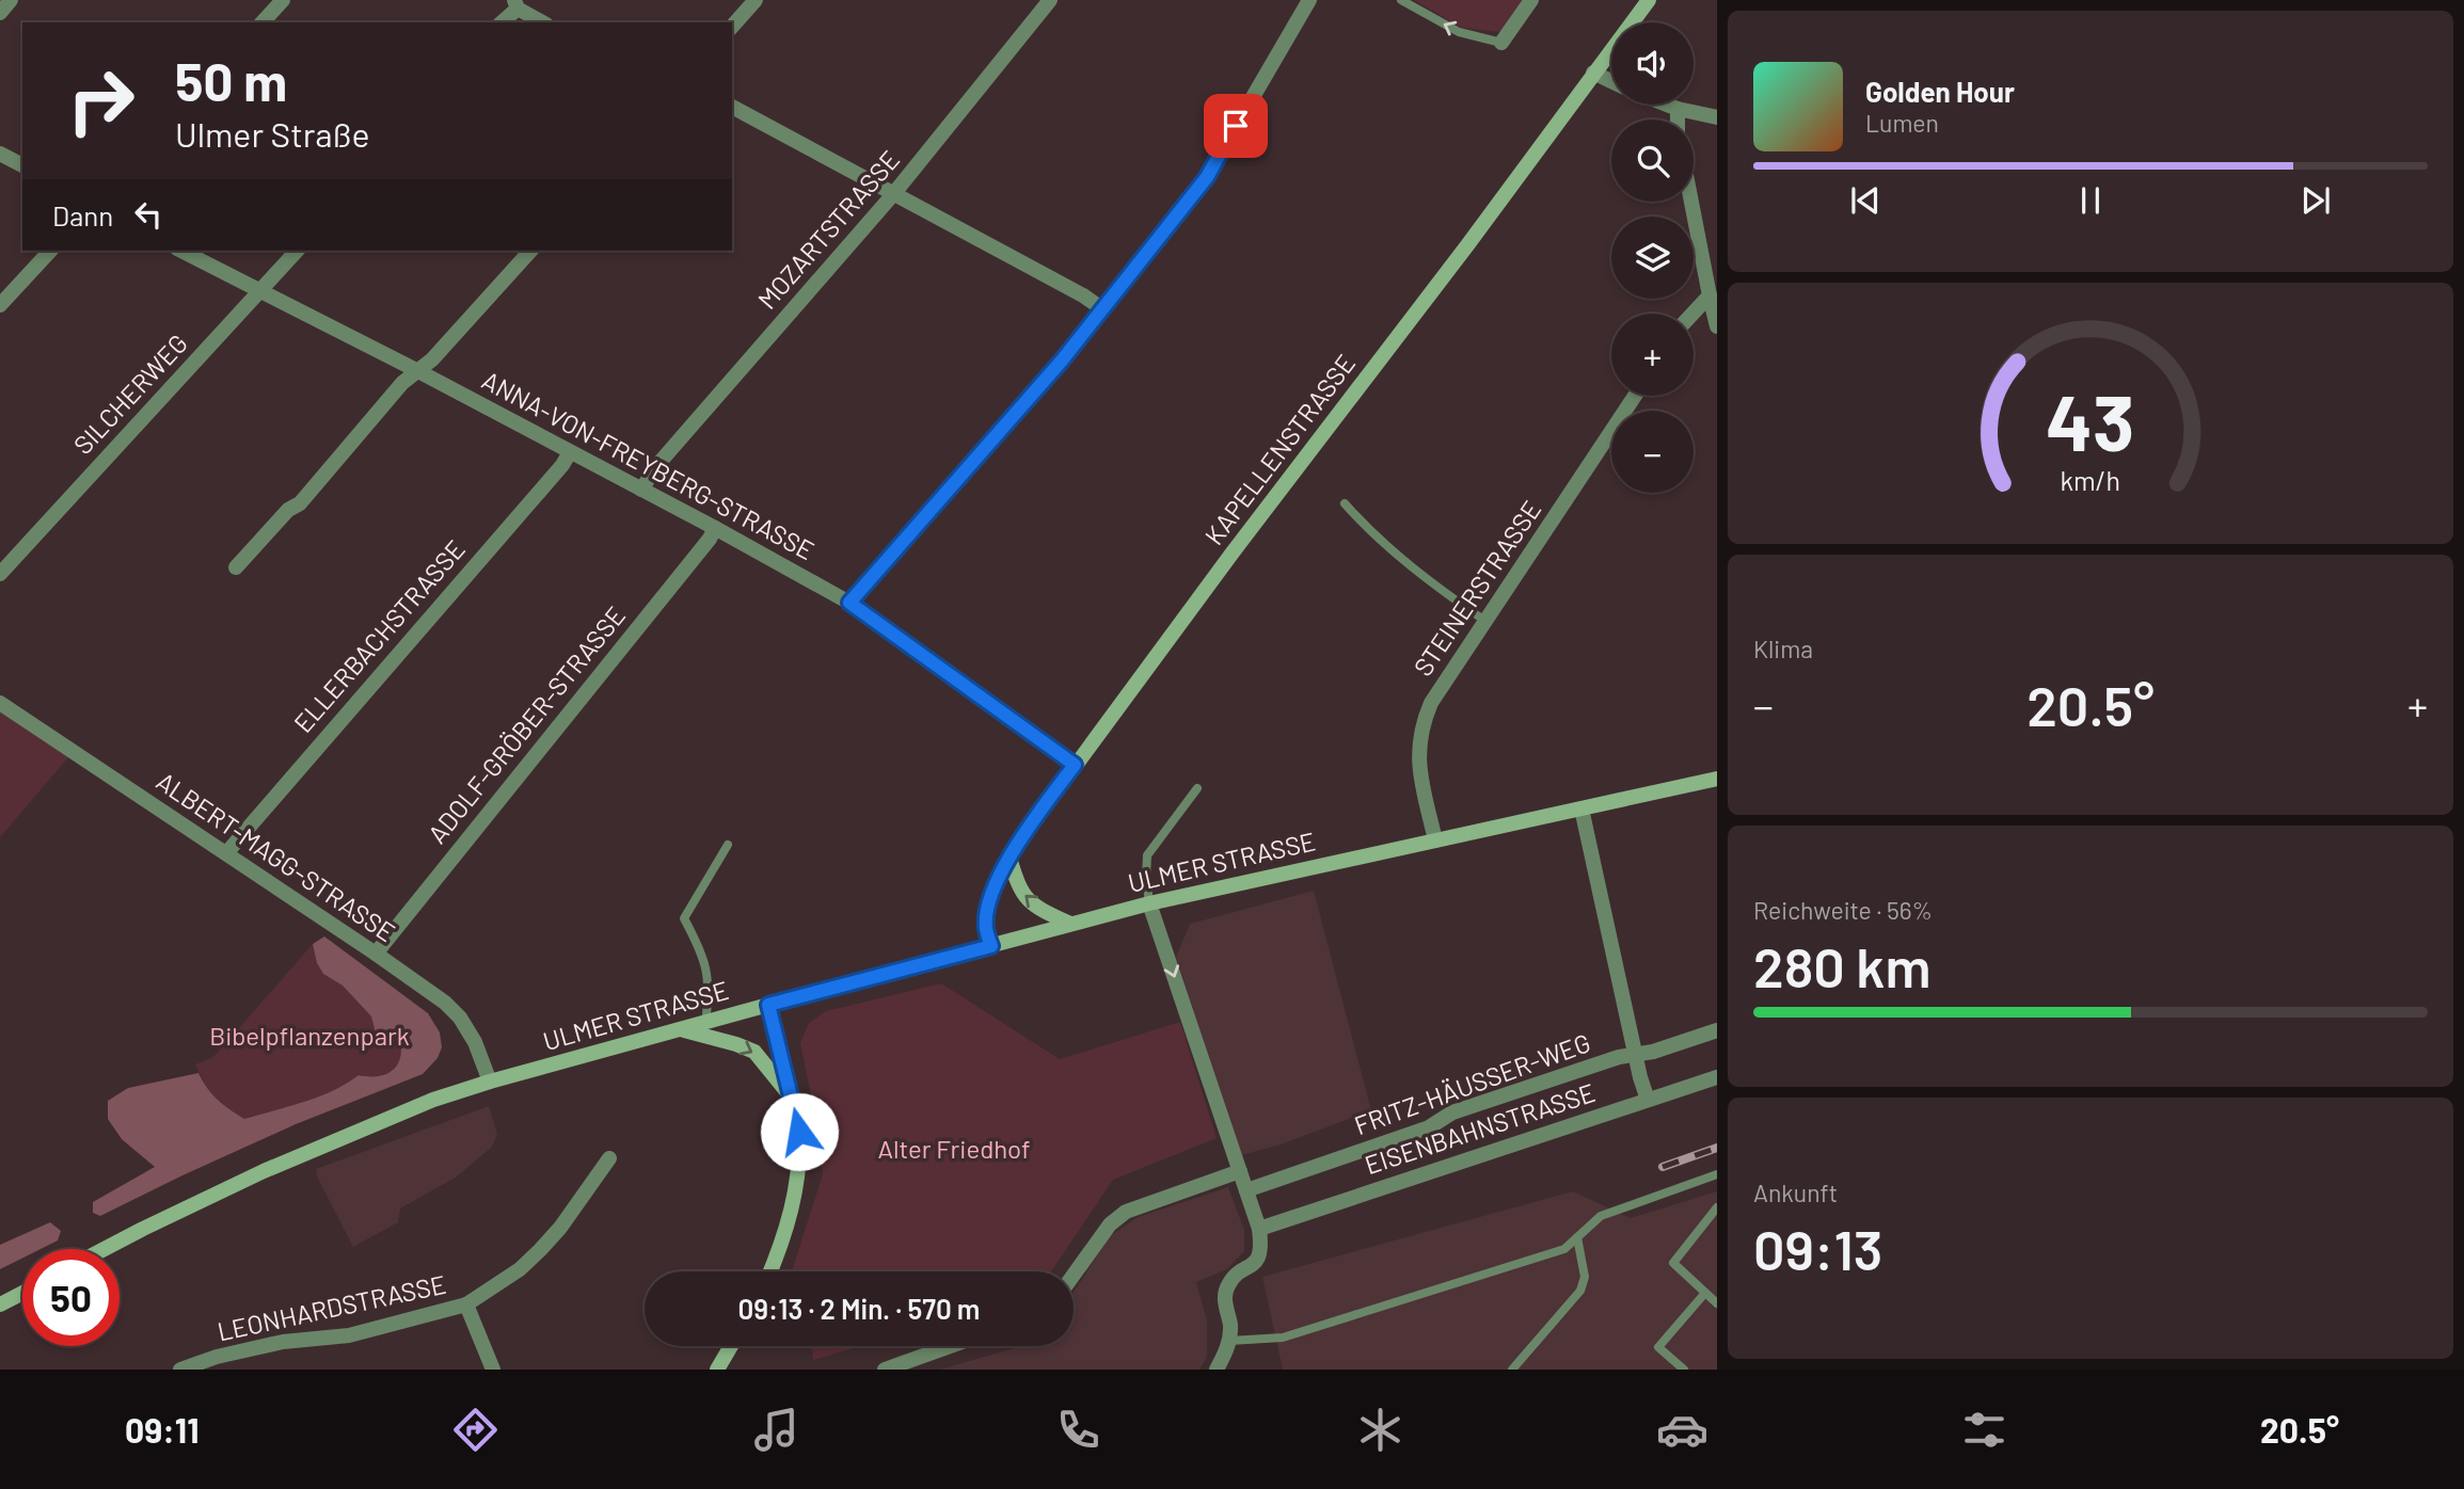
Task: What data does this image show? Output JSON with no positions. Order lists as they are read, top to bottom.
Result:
{
  "streets": {
    "main road": ["KAPELLENSTRASSE", "ULMER STRASSE"],
    "street": [
      "MOZARTSTRASSE",
      "SILCHERWEG",
      "ANNA-VON-FREYBERG-STRASSE",
      "STEINERSTRASSE",
      "ELLERBACHSTRASSE",
      "ADOLF-GRÖBER-STRASSE",
      "ALBERT-MAGG-STRASSE",
      "FRITZ-HÄUSSER-WEG",
      "EISENBAHNSTRASSE",
      "LEONHARDSTRASSE"
    ]
  },
  "crossings": [
    ["MOZARTSTRASSE", "ANNA-VON-FREYBERG-STRASSE"],
    ["SILCHERWEG", "ANNA-VON-FREYBERG-STRASSE"],
    ["KAPELLENSTRASSE", "ANNA-VON-FREYBERG-STRASSE"],
    ["KAPELLENSTRASSE", "ULMER STRASSE"],
    ["ANNA-VON-FREYBERG-STRASSE", "ELLERBACHSTRASSE"],
    ["ANNA-VON-FREYBERG-STRASSE", "ADOLF-GRÖBER-STRASSE"],
    ["STEINERSTRASSE", "ULMER STRASSE"],
    ["ELLERBACHSTRASSE", "ALBERT-MAGG-STRASSE"],
    ["ADOLF-GRÖBER-STRASSE", "ALBERT-MAGG-STRASSE"],
    ["ALBERT-MAGG-STRASSE", "ULMER STRASSE"]
  ],
  "parks": ["Bibelpflanzenpark", "Alter Friedhof"],
  "page": {
    "map_buttons": ["+", "−"],
    "turn": ["50 m", "Ulmer Straße"],
    "song": ["Golden Hour", "Lumen"],
    "then": "Dann",
    "tile": [
      "Klima",
      ["Reichweite · 56%", "280 km"],
      ["Ankunft", "09:13"]
    ],
    "heat": ["−", "20.5°", "+"],
    "limit": "50",
    "trip": "09:13 · 2 Min. · 570 m",
    "tabs": ["09:11", "20.5°"],
    "gauge": ["43", "km/h"]
  }
}
